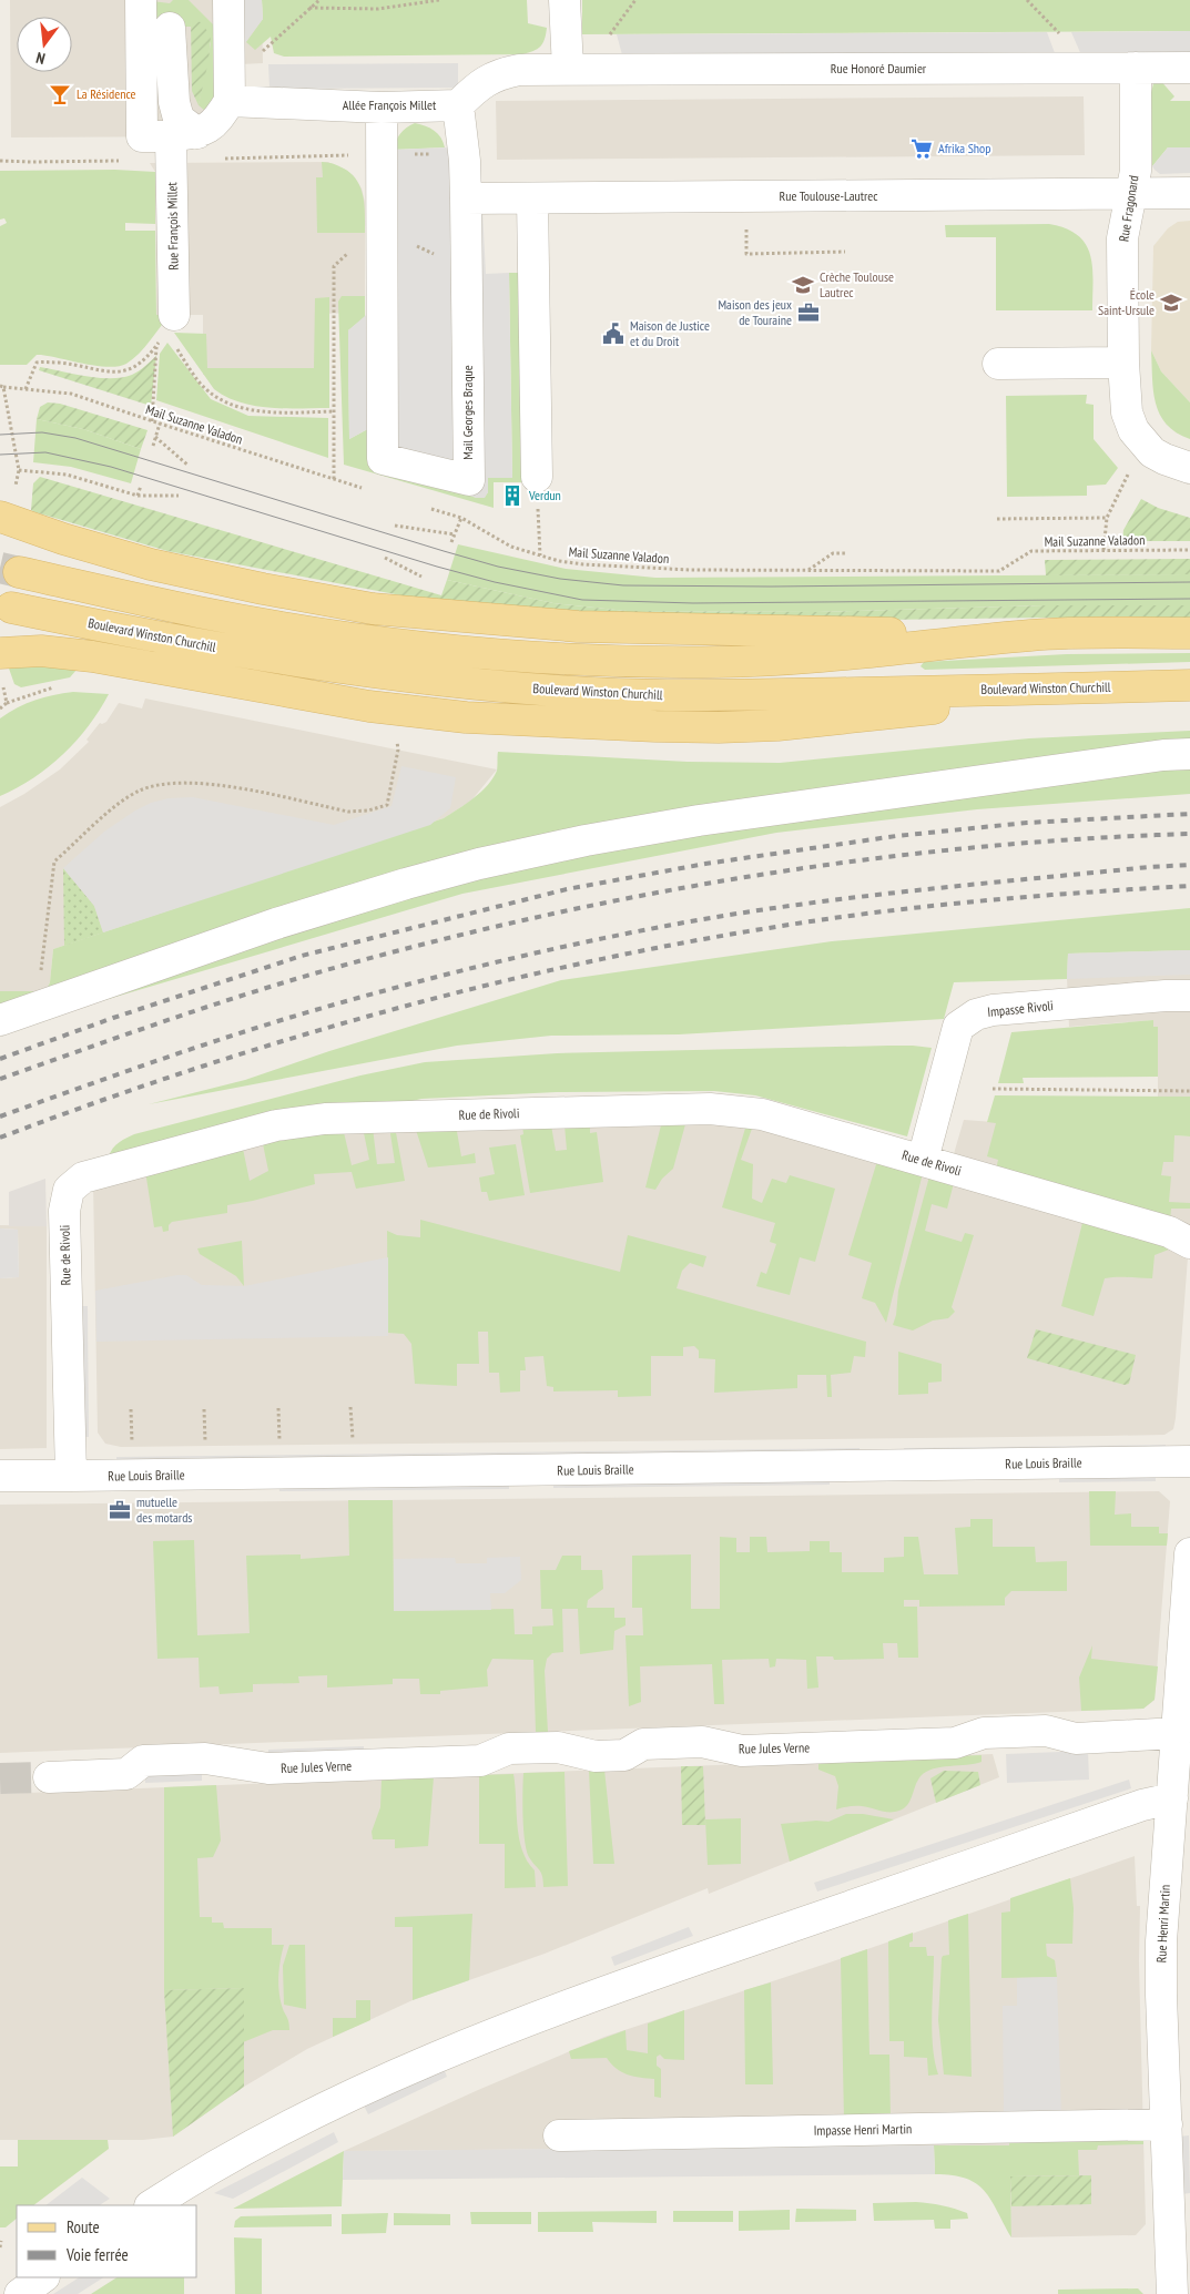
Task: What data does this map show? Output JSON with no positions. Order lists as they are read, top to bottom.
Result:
{
  "streets": {
    "main road": ["Boulevard Winston Churchill"],
    "street": [
      "Rue Honoré Daumier",
      "Allée François Millet",
      "Rue Toulouse-Lautrec",
      "Rue Fragonard",
      "Rue François Millet",
      "Mail Georges Braque",
      "Impasse Rivoli",
      "Rue de Rivoli",
      "Rue Louis Braille",
      "Rue Jules Verne",
      "Rue Henri Martin",
      "Impasse Henri Martin"
    ],
    "path": ["Mail Suzanne Valadon"]
  },
  "crossings": [
    ["Rue Honoré Daumier", "Rue Fragonard"],
    ["Allée François Millet", "Mail Georges Braque"],
    ["Rue Toulouse-Lautrec", "Rue Fragonard"],
    ["Rue Toulouse-Lautrec", "Mail Georges Braque"],
    ["Impasse Rivoli", "Rue de Rivoli"],
    ["Rue de Rivoli", "Rue Louis Braille"],
    ["Rue Jules Verne", "Rue Henri Martin"],
    ["Rue Henri Martin", "Impasse Henri Martin"]
  ],
  "places": {
    "bar": ["La Résidence"],
    "supermarket": ["Afrika Shop"],
    "school or university": ["Crèche Toulouse Lautrec", "École Saint-Ursule"],
    "office": ["Maison des jeux de Touraine", "mutuelle des motards"],
    "public building": ["Maison de Justice et du Droit"],
    "building": ["Verdun"]
  },
  "legend": ["Route", "Voie ferrée"],
  "north": "bottom"
}
